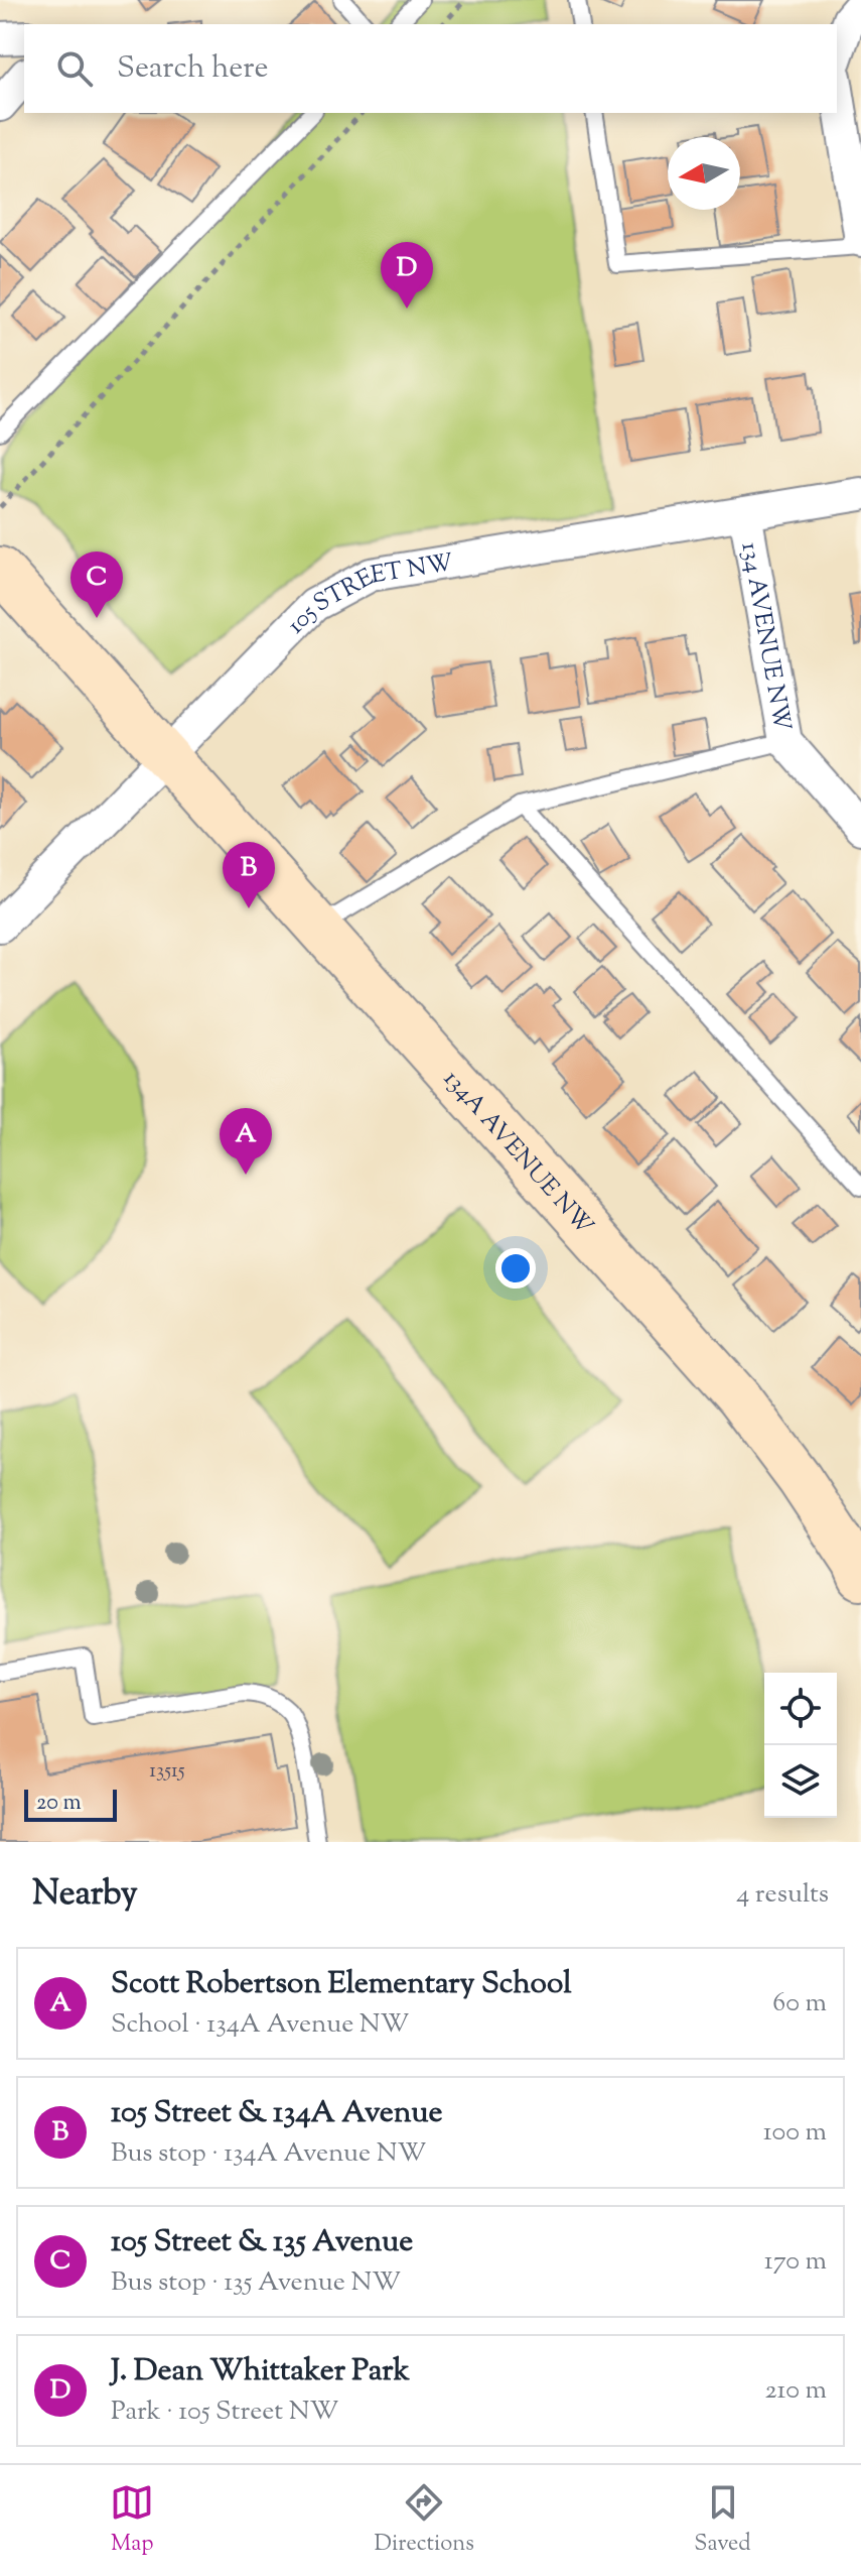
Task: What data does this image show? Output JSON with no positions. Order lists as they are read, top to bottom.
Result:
{
  "streets": {
    "street": ["105 STREET NW", "134 AVENUE NW", "134A AVENUE NW"]
  },
  "crossings": [
    ["105 STREET NW", "134 AVENUE NW"],
    ["105 STREET NW", "134A AVENUE NW"]
  ],
  "house_numbers": ["13515"],
  "scale_bar": "20 m",
  "north": "left",
  "page": {
    "search": "Search here",
    "pins": [
      "D",
      "C",
      "B",
      "A"
    ],
    "scale": "20 m",
    "heading": ["Nearby", "4 results"],
    "list": [
      {
        "mark": "A",
        "name": "Scott Robertson Elementary School",
        "note": "School · 134A Avenue NW",
        "value": "60 m"
      },
      {
        "mark": "B",
        "name": "105 Street & 134A Avenue",
        "note": "Bus stop · 134A Avenue NW",
        "value": "100 m"
      },
      {
        "mark": "C",
        "name": "105 Street & 135 Avenue",
        "note": "Bus stop · 135 Avenue NW",
        "value": "170 m"
      },
      {
        "mark": "D",
        "name": "J. Dean Whittaker Park",
        "note": "Park · 105 Street NW",
        "value": "210 m"
      }
    ],
    "nav": ["Map", "Directions", "Saved"]
  }
}
